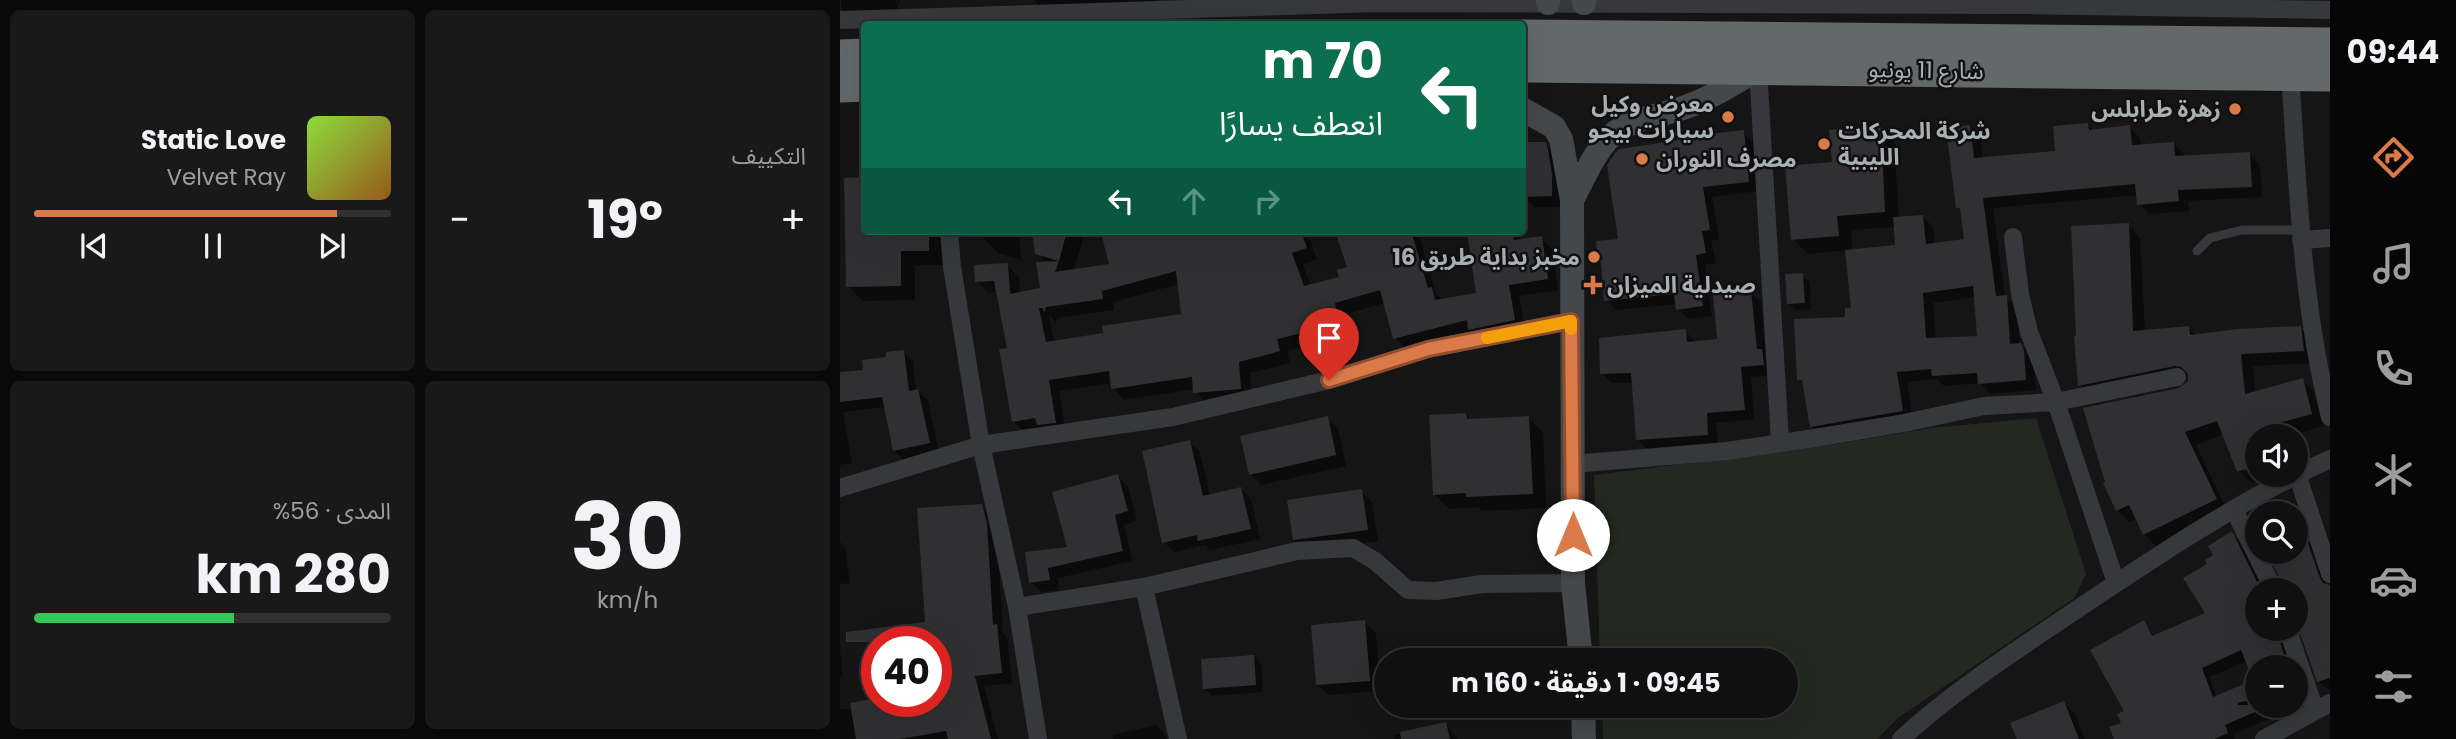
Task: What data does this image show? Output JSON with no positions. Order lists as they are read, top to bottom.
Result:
{
  "streets": {
    "highway": ["شارع 11 يونيو"]
  },
  "places": {
    "other": [
      "زهرة طرابلس",
      "معرض وكيل سيارات بيجو",
      "شركة المحركات الليبية",
      "مصرف النوران",
      "مخبز بداية طريق 16"
    ],
    "health": ["صيدلية الميزان"]
  },
  "page": {
    "tabs": "09:44",
    "tile": [
      "التكييف",
      ["30", "km/h"],
      ["المدى · 56%", "280 km"]
    ],
    "turn": ["70 m", "انعطف يسارًا"],
    "song": ["Static Love", "Velvet Ray"],
    "heat": ["−", "19°", "+"],
    "map_buttons": ["+", "−"],
    "limit": "40",
    "trip": "09:45 · 1 دقيقة · 160 m"
  }
}
